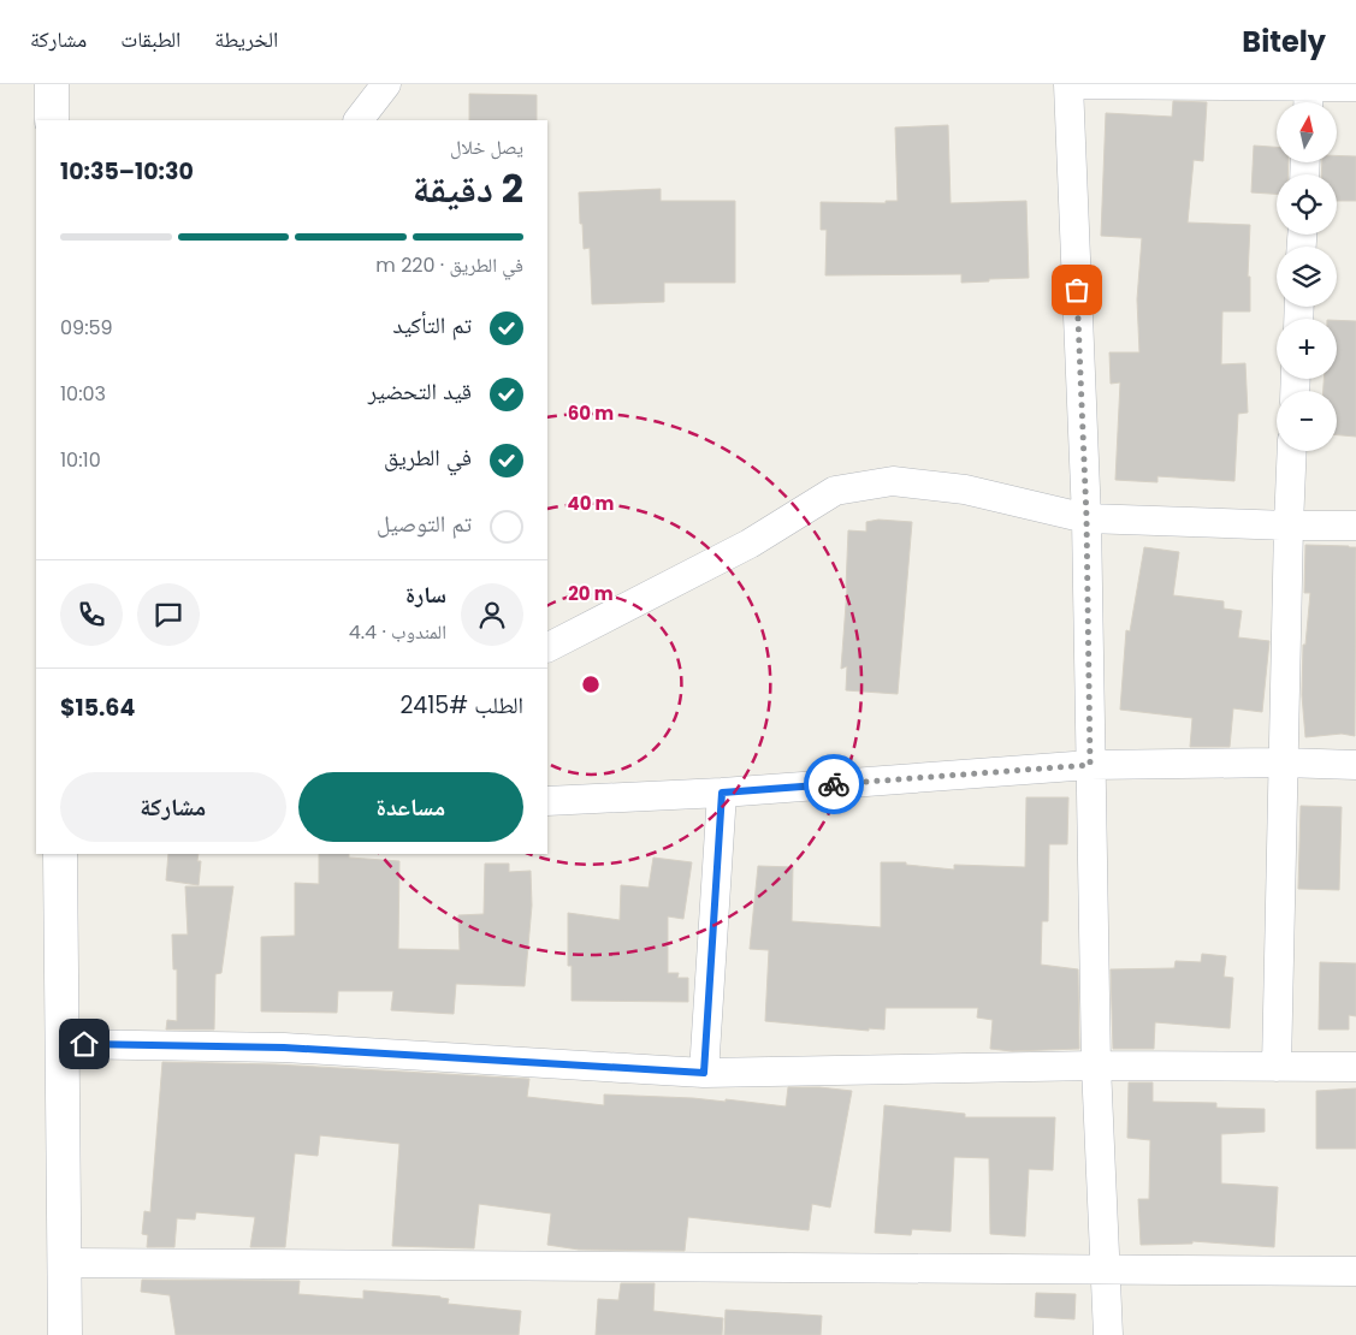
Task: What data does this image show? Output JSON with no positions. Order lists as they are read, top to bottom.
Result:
{
  "north": "top",
  "page": {
    "header": "Bitely",
    "nav": ["الخريطة", "الطبقات", "مشاركة"],
    "map_buttons": ["+", "−"],
    "heading": ["2 دقيقة", "يصل خلال", "10:30–10:35"],
    "panel": [
      "سارة",
      "المندوب · 4.4",
      "الطلب #2415",
      "$15.64"
    ],
    "bar": "في الطريق · 220 m",
    "list": [
      ["تم التأكيد", "09:59"],
      ["قيد التحضير", "10:03"],
      ["في الطريق", "10:10"],
      "تم التوصيل"
    ],
    "buttons": ["مساعدة", "مشاركة"]
  },
  "rings": ["60 m", "40 m", "20 m"]
}
